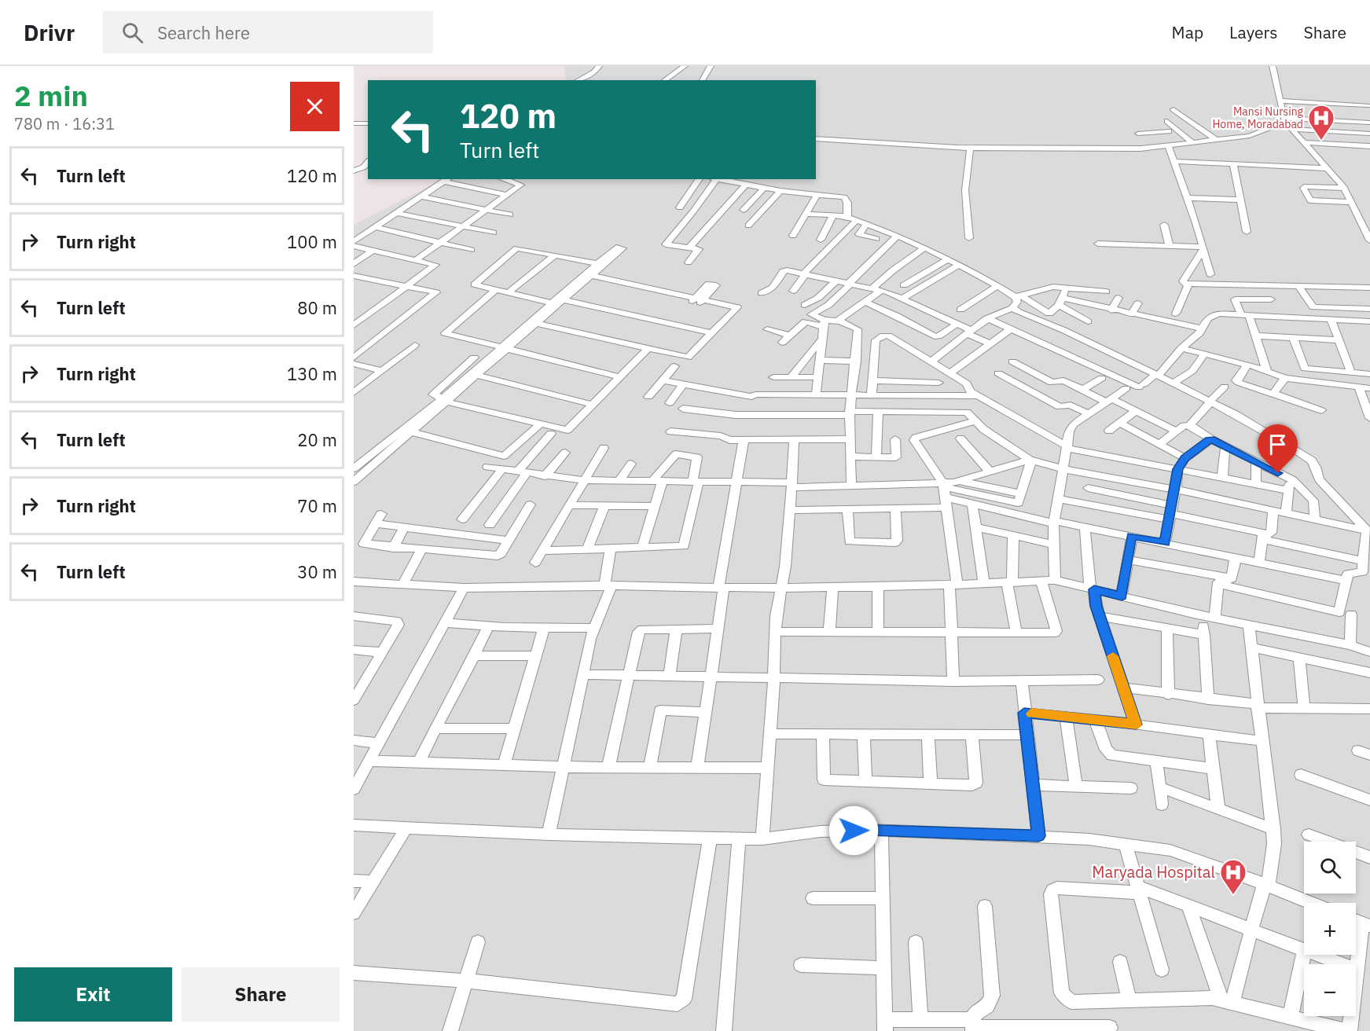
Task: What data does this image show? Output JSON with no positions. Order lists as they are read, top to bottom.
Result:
{
  "places": {
    "hospital": ["Mansi Nursing Home, Moradabad", "Maryada Hospital"]
  },
  "page": {
    "header": "Drivr",
    "search": "Search here",
    "nav": ["Map", "Layers", "Share"],
    "heading": ["2 min", "780 m · 16:31"],
    "turn": ["120 m", "Turn left"],
    "list": [
      {
        "name": "Turn left",
        "value": "120 m"
      },
      {
        "name": "Turn right",
        "value": "100 m"
      },
      {
        "name": "Turn left",
        "value": "80 m"
      },
      {
        "name": "Turn right",
        "value": "130 m"
      },
      {
        "name": "Turn left",
        "value": "20 m"
      },
      {
        "name": "Turn right",
        "value": "70 m"
      },
      {
        "name": "Turn left",
        "value": "30 m"
      }
    ],
    "map_buttons": ["+", "−"],
    "buttons": ["Exit", "Share"]
  }
}
